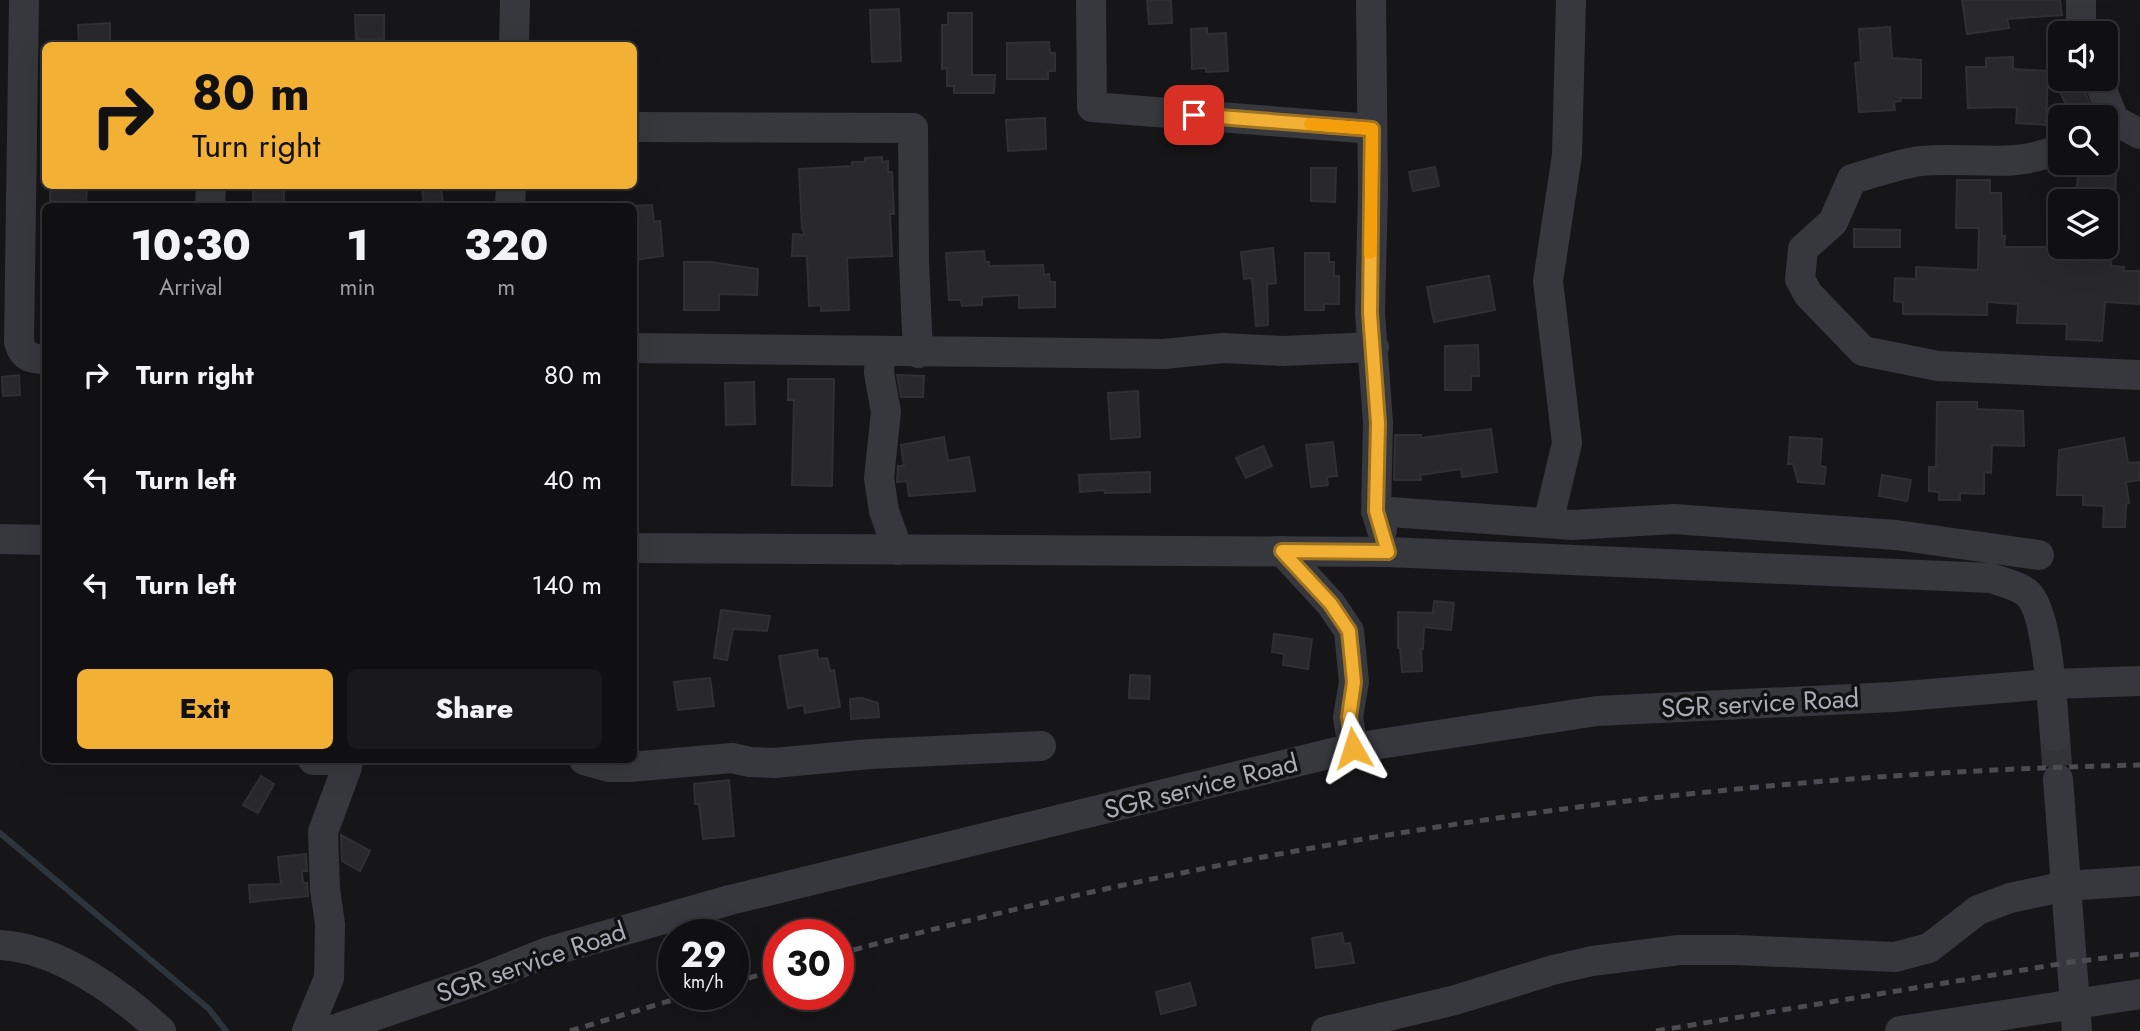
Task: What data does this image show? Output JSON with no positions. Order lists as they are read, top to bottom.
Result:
{
  "streets": {
    "street": ["SGR service Road"]
  },
  "page": {
    "turn": ["80 m", "Turn right"],
    "eta": [
      "10:30",
      "Arrival",
      "1",
      "min",
      "320",
      "m"
    ],
    "list": [
      {
        "name": "Turn right",
        "value": "80 m"
      },
      {
        "name": "Turn left",
        "value": "40 m"
      },
      {
        "name": "Turn left",
        "value": "140 m"
      }
    ],
    "buttons": ["Exit", "Share"],
    "speed": "29 km/h",
    "limit": "30"
  }
}
